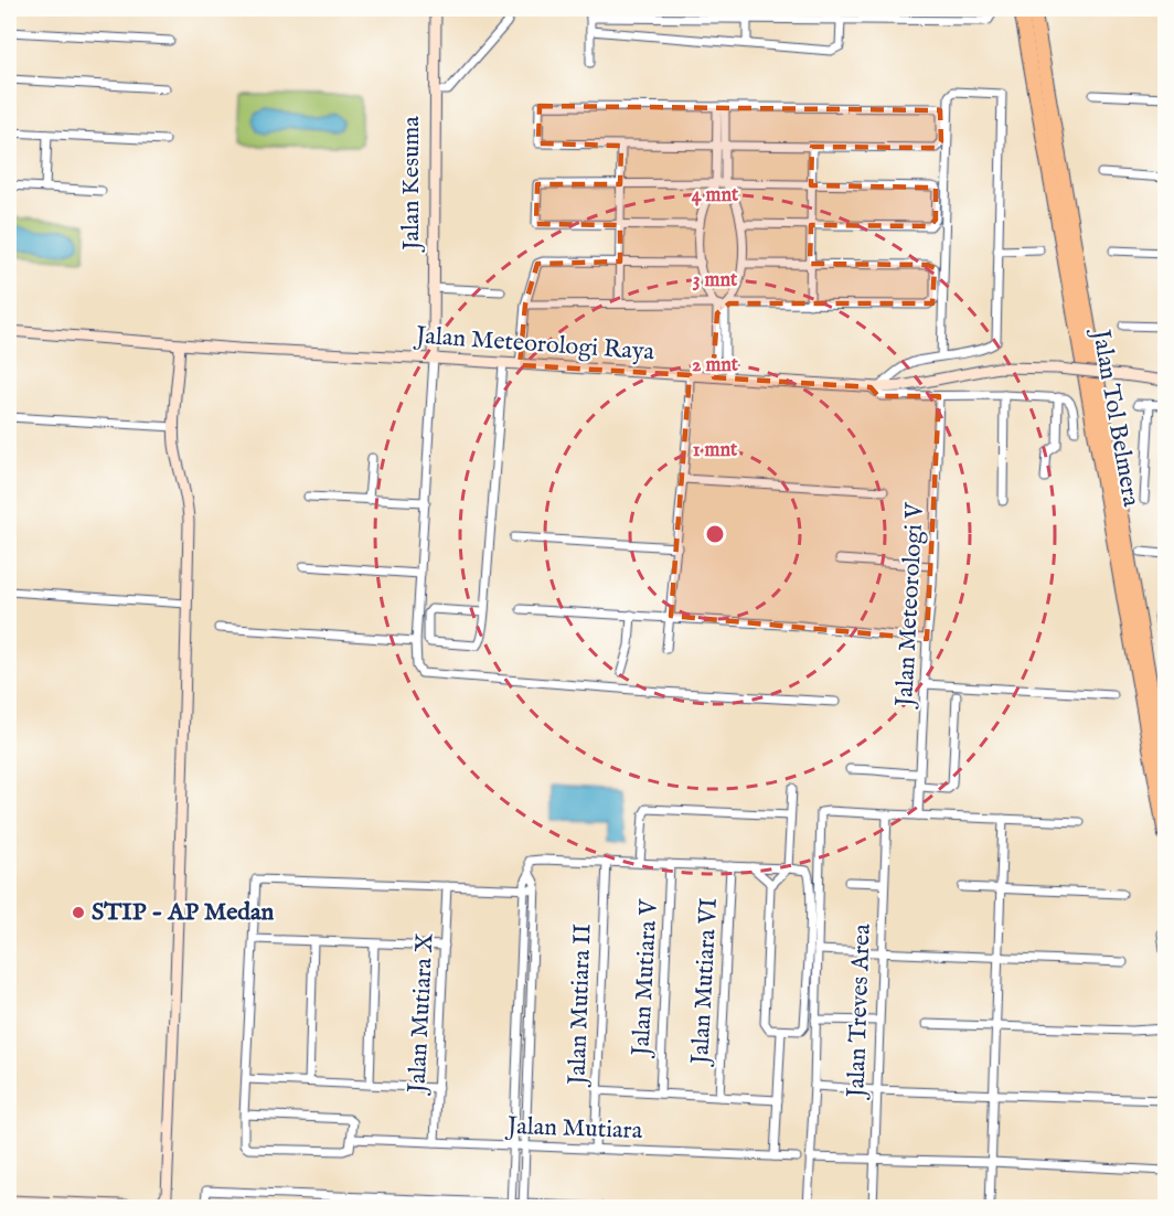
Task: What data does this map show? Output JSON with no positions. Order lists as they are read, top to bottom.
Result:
{
  "streets": {
    "highway": ["Jalan Tol Belmera"],
    "street": [
      "Jalan Kesuma",
      "Jalan Meteorologi Raya",
      "Jalan Meteorologi V",
      "Jalan Mutiara V",
      "Jalan Mutiara VI",
      "Jalan Mutiara II",
      "Jalan Treves Area",
      "Jalan Mutiara X",
      "Jalan Mutiara"
    ]
  },
  "crossings": [
    ["Jalan Kesuma", "Jalan Meteorologi Raya"],
    ["Jalan Mutiara II", "Jalan Mutiara"],
    ["Jalan Mutiara X", "Jalan Mutiara"]
  ],
  "places": ["STIP - AP Medan"],
  "rings": [
    "4 mnt",
    "3 mnt",
    "2 mnt",
    "1 mnt"
  ]
}
